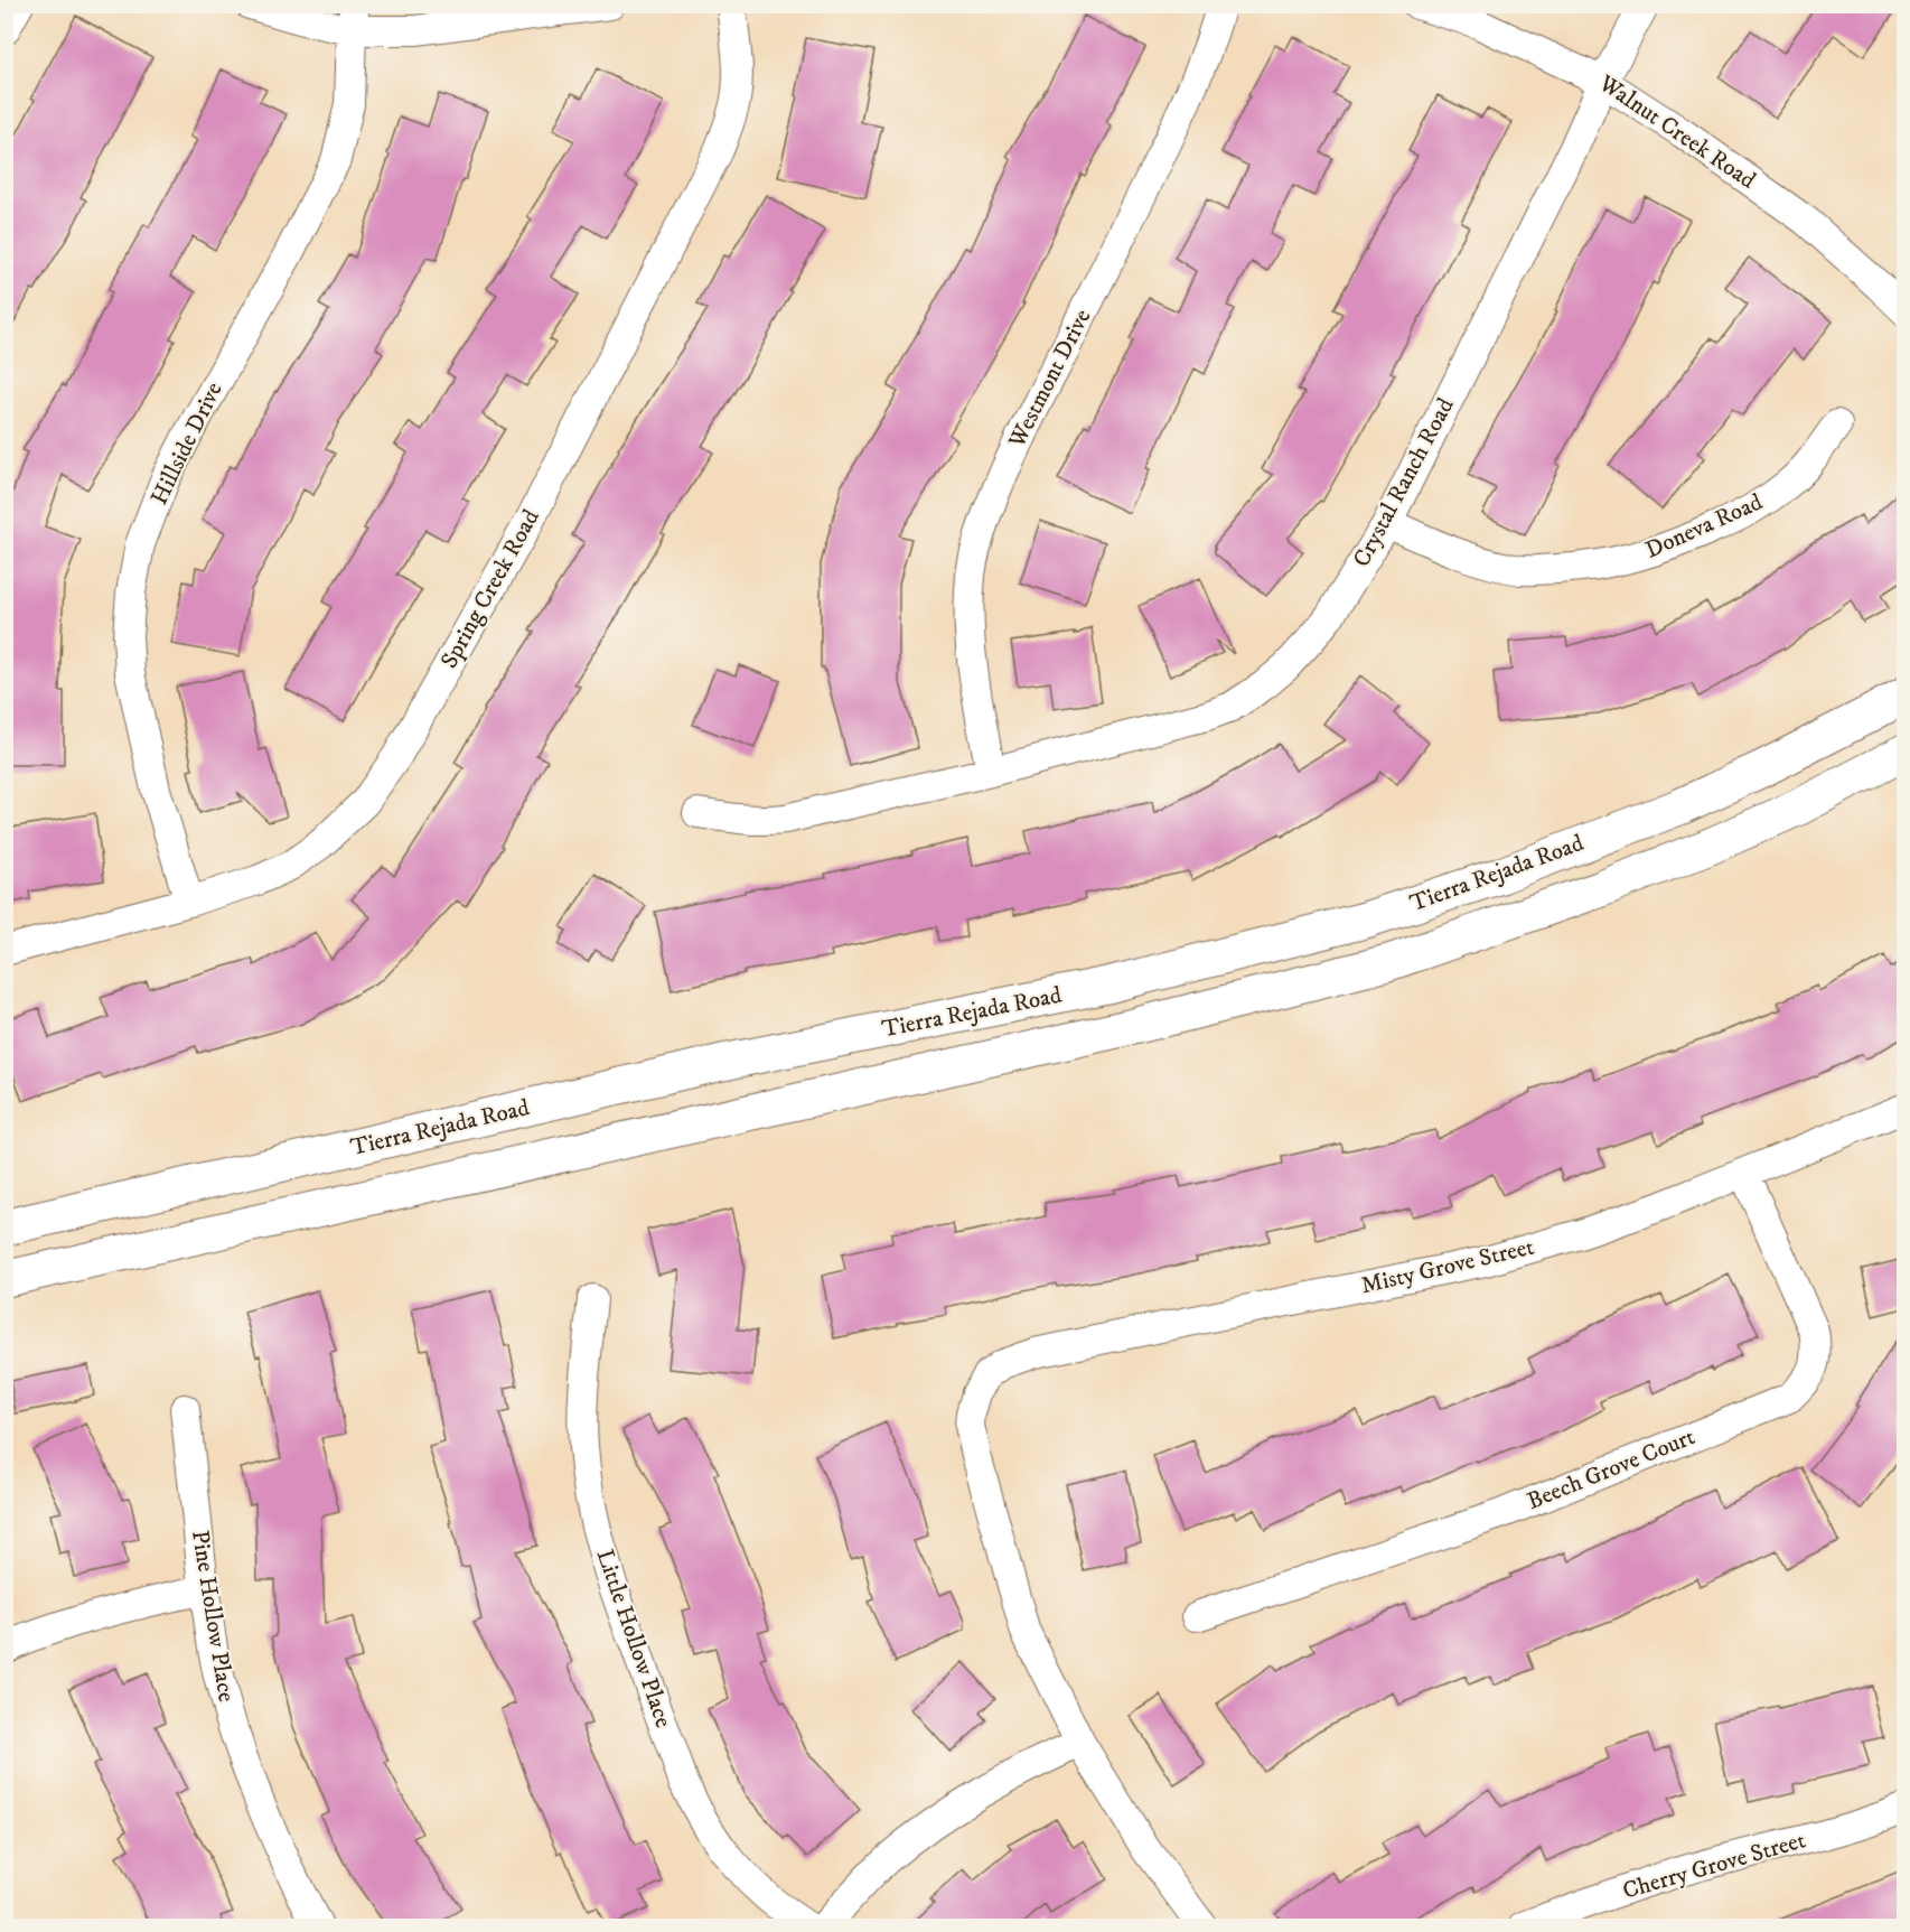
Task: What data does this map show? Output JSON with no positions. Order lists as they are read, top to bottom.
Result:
{
  "streets": {
    "main road": ["Tierra Rejada Road"],
    "street": [
      "Walnut Creek Road",
      "Westmont Drive",
      "Hillside Drive",
      "Crystal Ranch Road",
      "Doneva Road",
      "Spring Creek Road",
      "Misty Grove Street",
      "Beech Grove Court",
      "Pine Hollow Place",
      "Little Hollow Place",
      "Cherry Grove Street"
    ]
  },
  "crossings": [
    ["Walnut Creek Road", "Crystal Ranch Road"],
    ["Westmont Drive", "Crystal Ranch Road"],
    ["Hillside Drive", "Spring Creek Road"],
    ["Crystal Ranch Road", "Doneva Road"],
    ["Misty Grove Street", "Beech Grove Court"]
  ]
}
